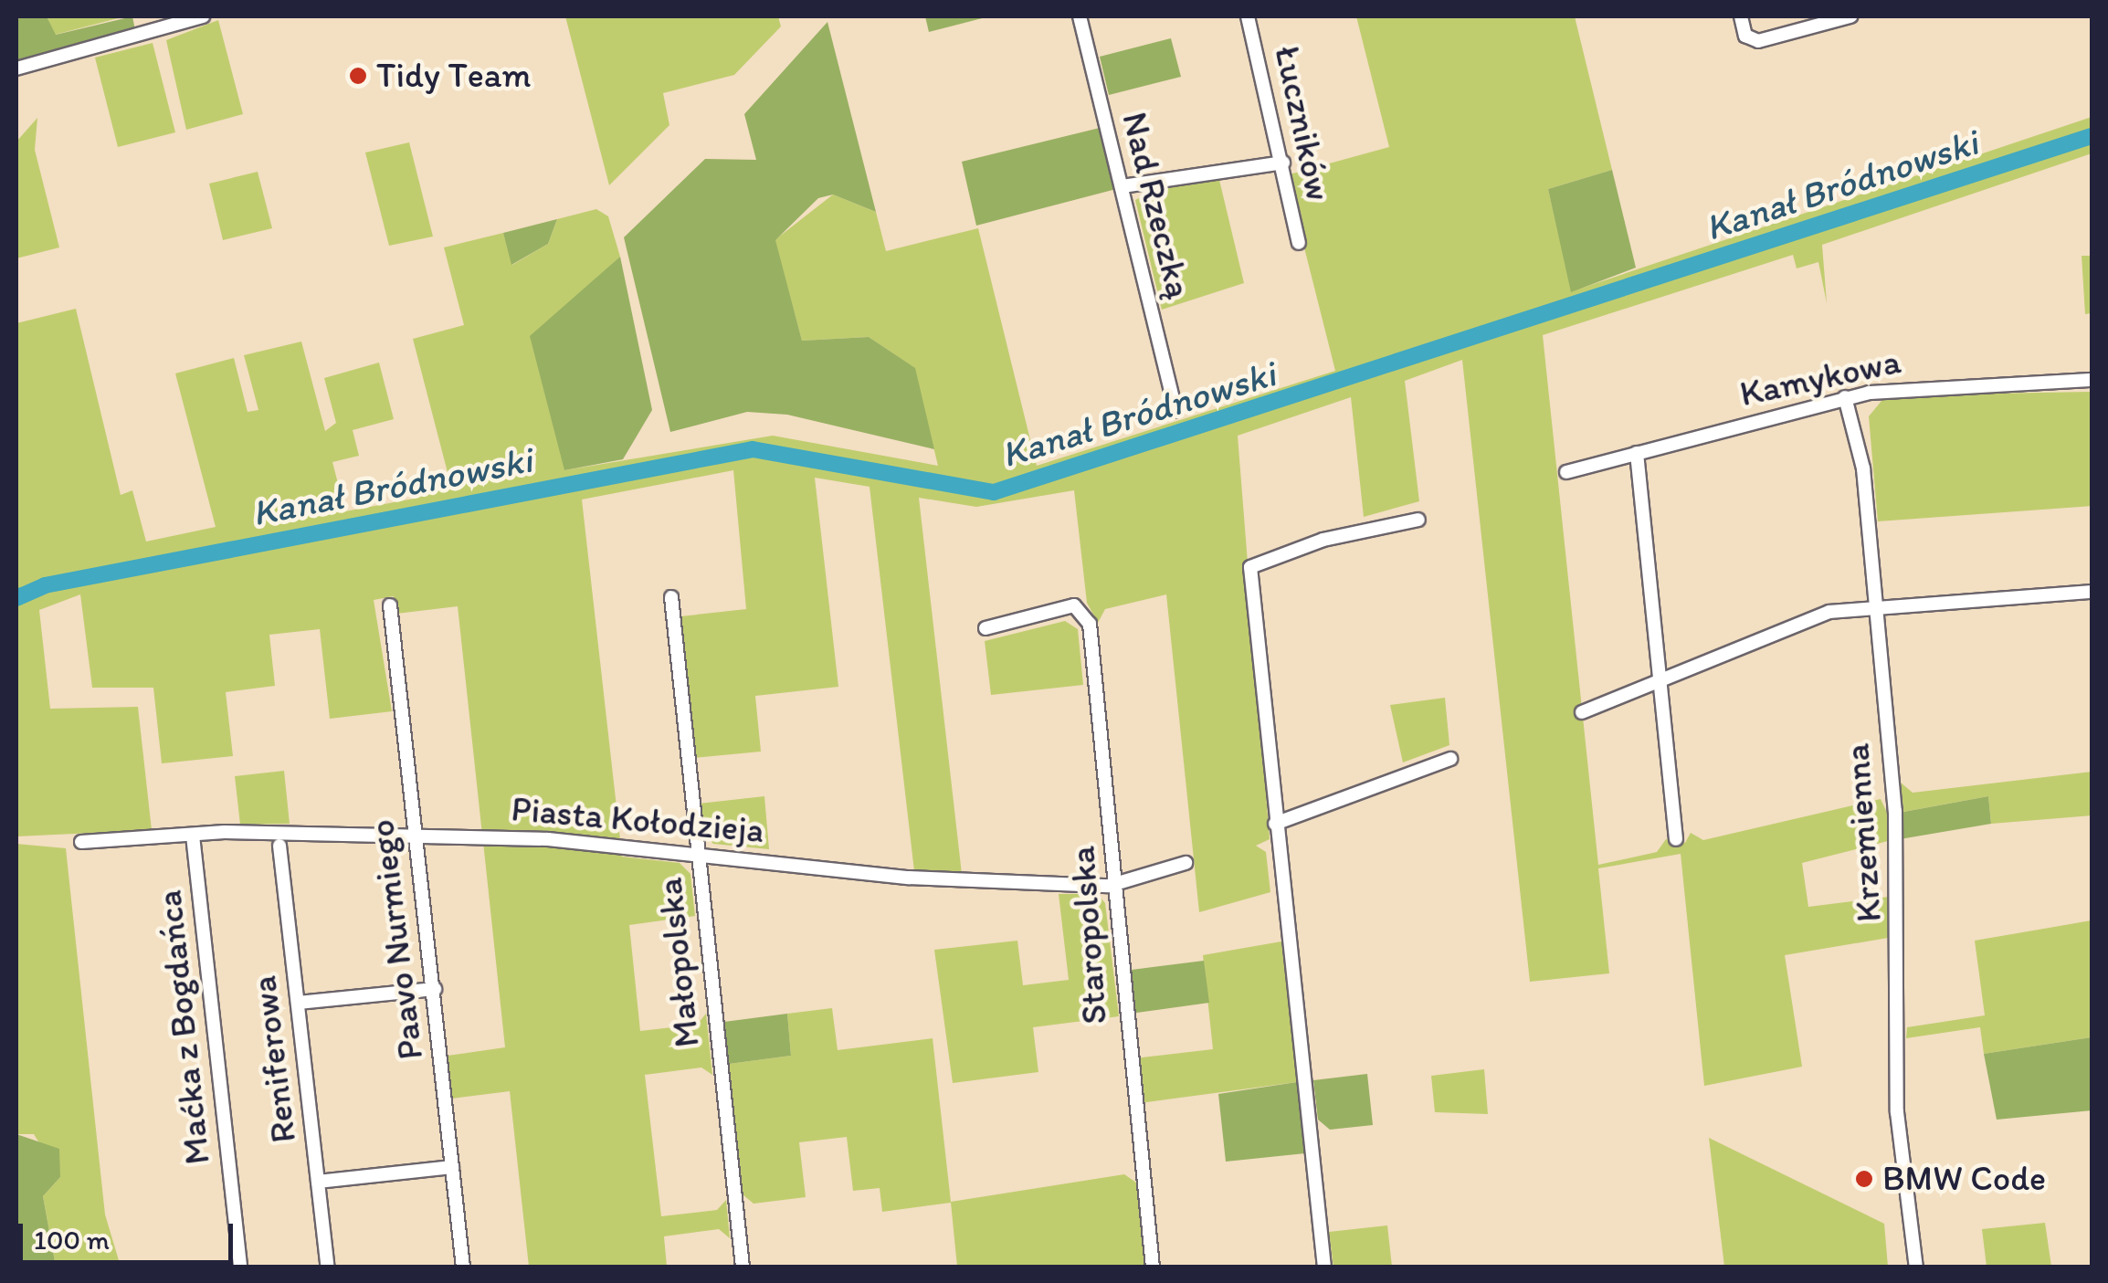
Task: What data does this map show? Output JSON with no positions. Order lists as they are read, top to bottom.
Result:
{
  "streets": {
    "street": [
      "Łuczników",
      "Nad Rzeczką",
      "Kamykowa",
      "Piasta Kołodzieja",
      "Krzemienna",
      "Staropolska",
      "Paavo Nurmiego",
      "Małopolska",
      "Maćka z Bogdańca",
      "Reniferowa"
    ]
  },
  "crossings": [
    ["Kamykowa", "Krzemienna"],
    ["Piasta Kołodzieja", "Staropolska"],
    ["Piasta Kołodzieja", "Paavo Nurmiego"],
    ["Piasta Kołodzieja", "Małopolska"],
    ["Piasta Kołodzieja", "Maćka z Bogdańca"]
  ],
  "water": ["Kanał Bródnowski"],
  "places": ["Tidy Team", "BMW Code"],
  "scale_bar": "100 m"
}
